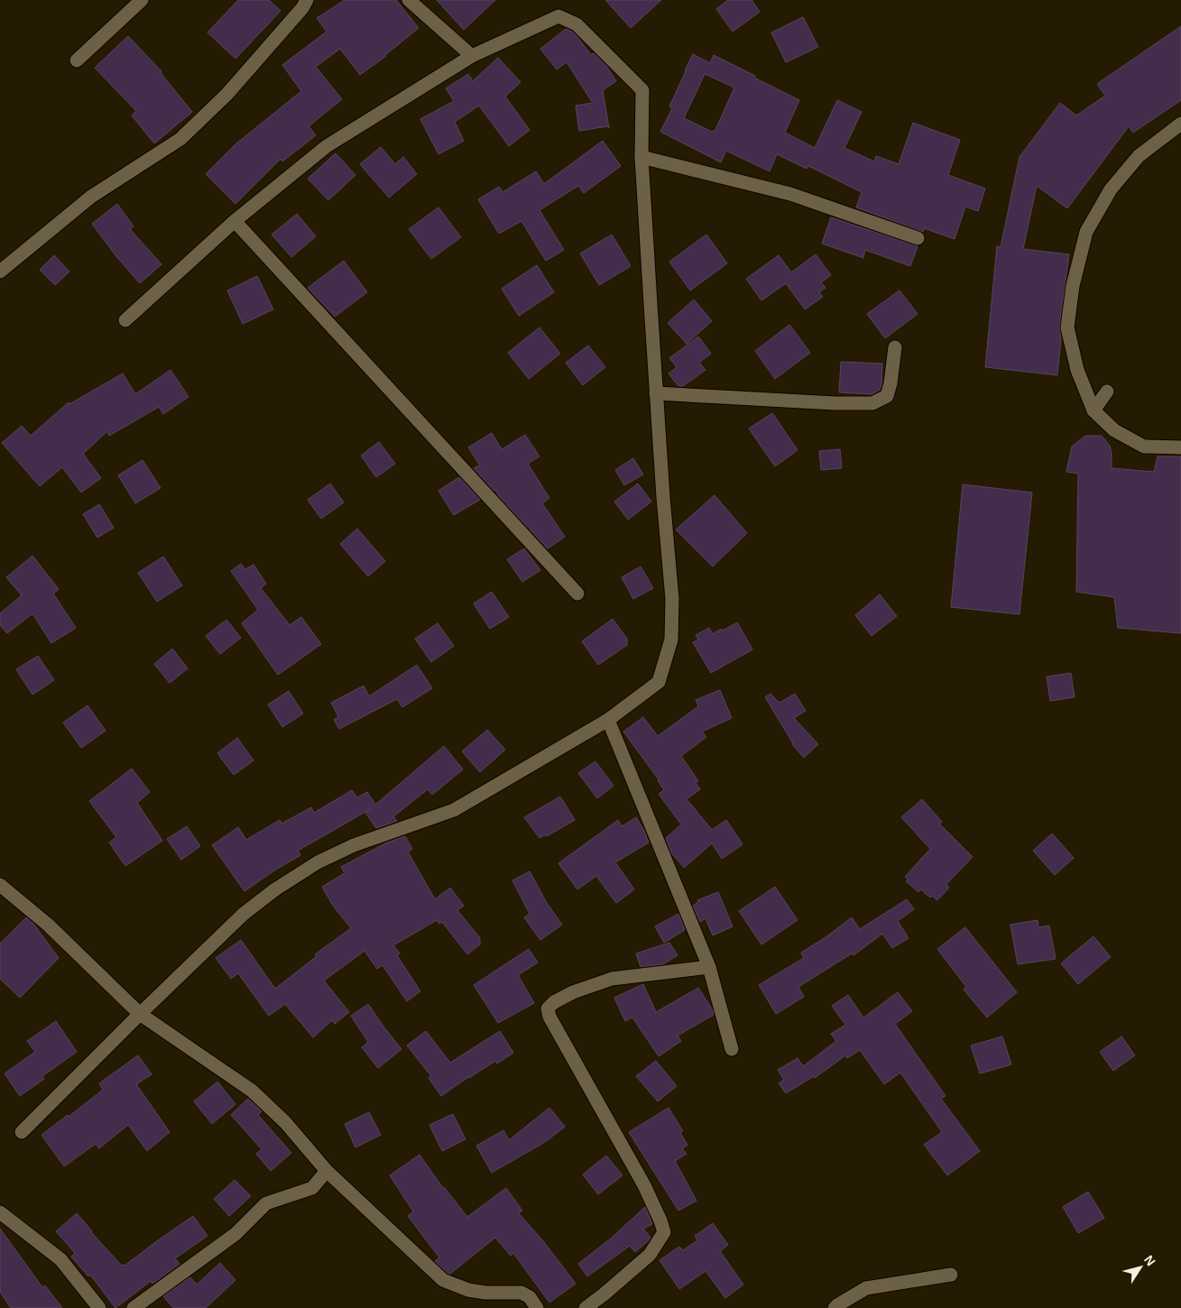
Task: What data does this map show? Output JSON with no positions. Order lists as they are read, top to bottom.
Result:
{
  "north": "top right"
}
